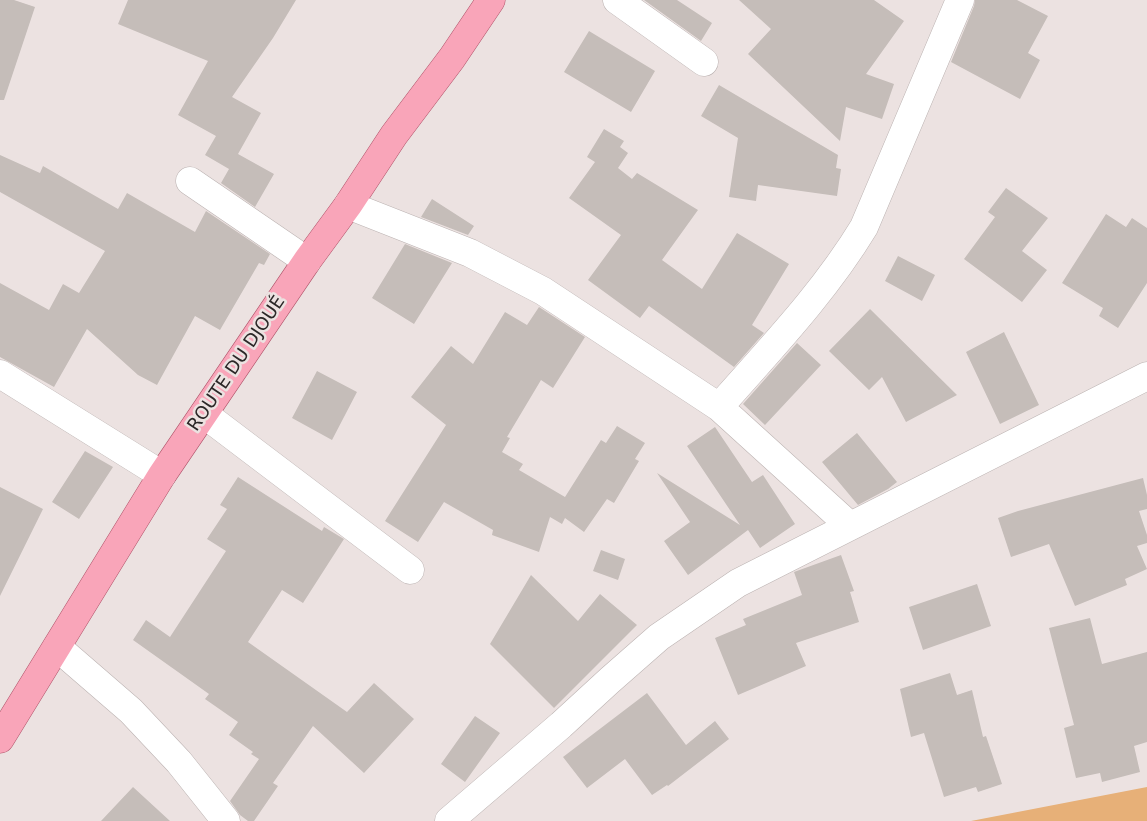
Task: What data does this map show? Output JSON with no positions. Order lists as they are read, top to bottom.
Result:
{
  "streets": {
    "main road": ["ROUTE DU DJOUÉ"]
  }
}
